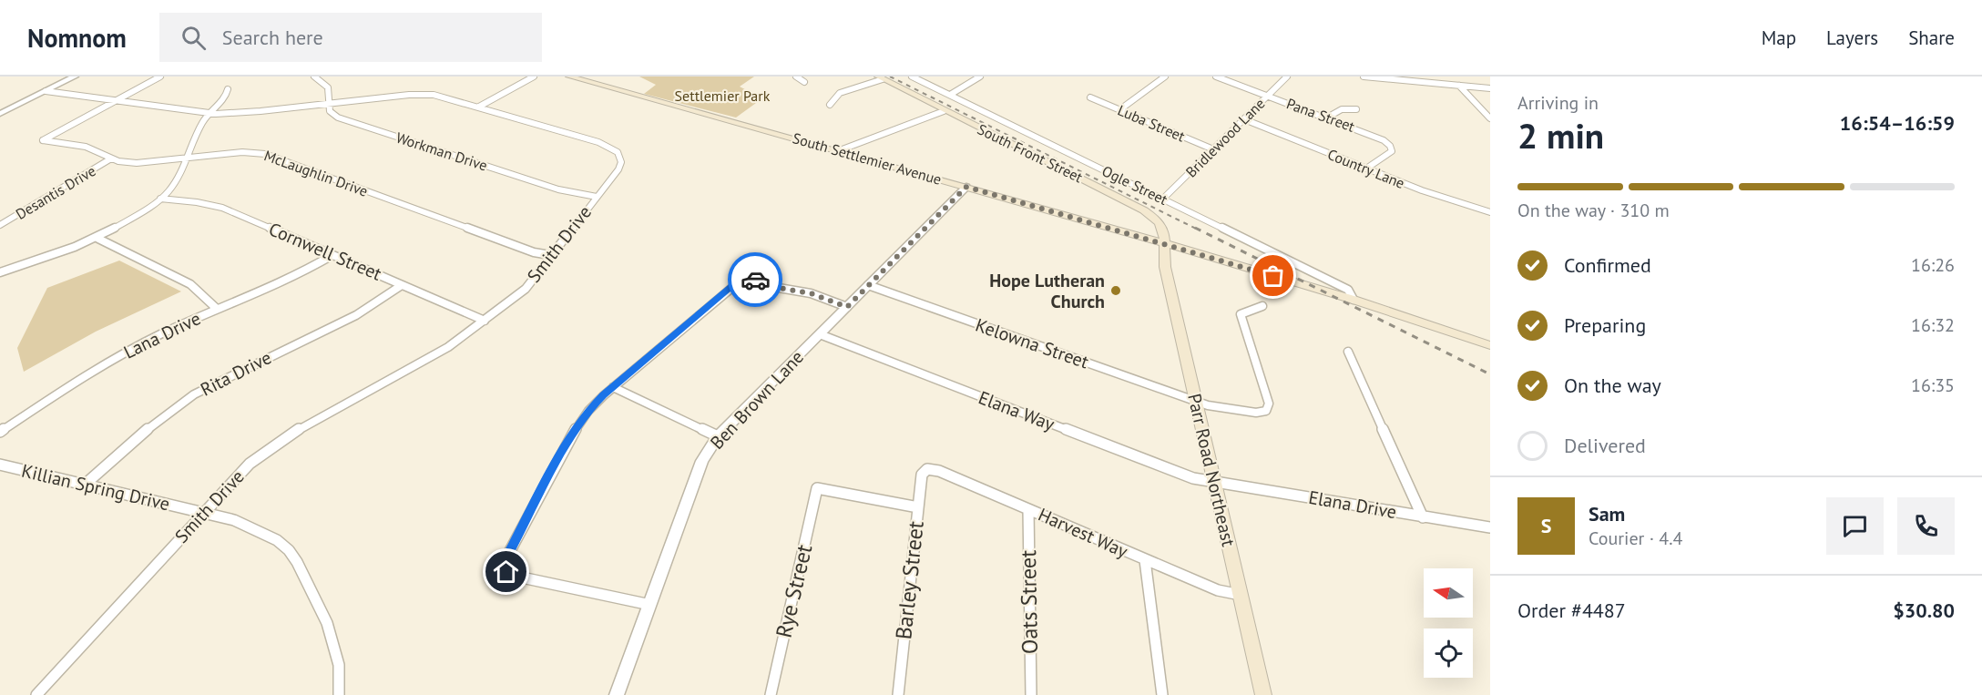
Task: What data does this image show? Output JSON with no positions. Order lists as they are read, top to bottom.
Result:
{
  "streets": {
    "main road": ["South Front Street", "South Settlemier Avenue", "Parr Road Northeast"],
    "street": [
      "Pana Street",
      "Luba Street",
      "Bridlewood Lane",
      "Workman Drive",
      "Country Lane",
      "McLaughlin Drive",
      "Ogle Street",
      "Desantis Drive",
      "Smith Drive",
      "Cornwell Street",
      "Lana Drive",
      "Kelowna Street",
      "Rita Drive",
      "Ben Brown Lane",
      "Elana Way",
      "Killian Spring Drive",
      "Elana Drive",
      "Harvest Way",
      "Barley Street",
      "Rye Street",
      "Oats Street"
    ]
  },
  "crossings": [
    ["Pana Street", "Bridlewood Lane"],
    ["Pana Street", "Country Lane"],
    ["Luba Street", "Bridlewood Lane"],
    ["Bridlewood Lane", "Country Lane"],
    ["Bridlewood Lane", "Ogle Street"],
    ["Workman Drive", "Smith Drive"],
    ["South Front Street", "South Settlemier Avenue"],
    ["South Front Street", "Parr Road Northeast"],
    ["South Settlemier Avenue", "Ogle Street"],
    ["South Settlemier Avenue", "Ben Brown Lane"],
    ["South Settlemier Avenue", "Parr Road Northeast"],
    ["McLaughlin Drive", "Desantis Drive"],
    ["McLaughlin Drive", "Smith Drive"],
    ["Smith Drive", "Cornwell Street"],
    ["Smith Drive", "Killian Spring Drive"],
    ["Cornwell Street", "Lana Drive"],
    ["Cornwell Street", "Rita Drive"],
    ["Kelowna Street", "Ben Brown Lane"],
    ["Kelowna Street", "Parr Road Northeast"],
    ["Rita Drive", "Killian Spring Drive"],
    ["Ben Brown Lane", "Elana Way"],
    ["Elana Way", "Parr Road Northeast"],
    ["Elana Way", "Elana Drive"],
    ["Parr Road Northeast", "Elana Drive"],
    ["Parr Road Northeast", "Harvest Way"],
    ["Harvest Way", "Barley Street"],
    ["Harvest Way", "Oats Street"],
    ["Barley Street", "Rye Street"]
  ],
  "parks": ["Settlemier Park"],
  "places": ["Hope Lutheran Church"],
  "north": "left",
  "page": {
    "header": "Nomnom",
    "search": "Search here",
    "nav": ["Map", "Layers", "Share"],
    "heading": ["2 min", "Arriving in", "16:54–16:59"],
    "panel": [
      "Sam",
      "Courier · 4.4",
      "Order #4487",
      "$30.80"
    ],
    "bar": "On the way · 310 m",
    "list": [
      ["Confirmed", "16:26"],
      ["Preparing", "16:32"],
      ["On the way", "16:35"],
      "Delivered"
    ],
    "round": "S"
  }
}
